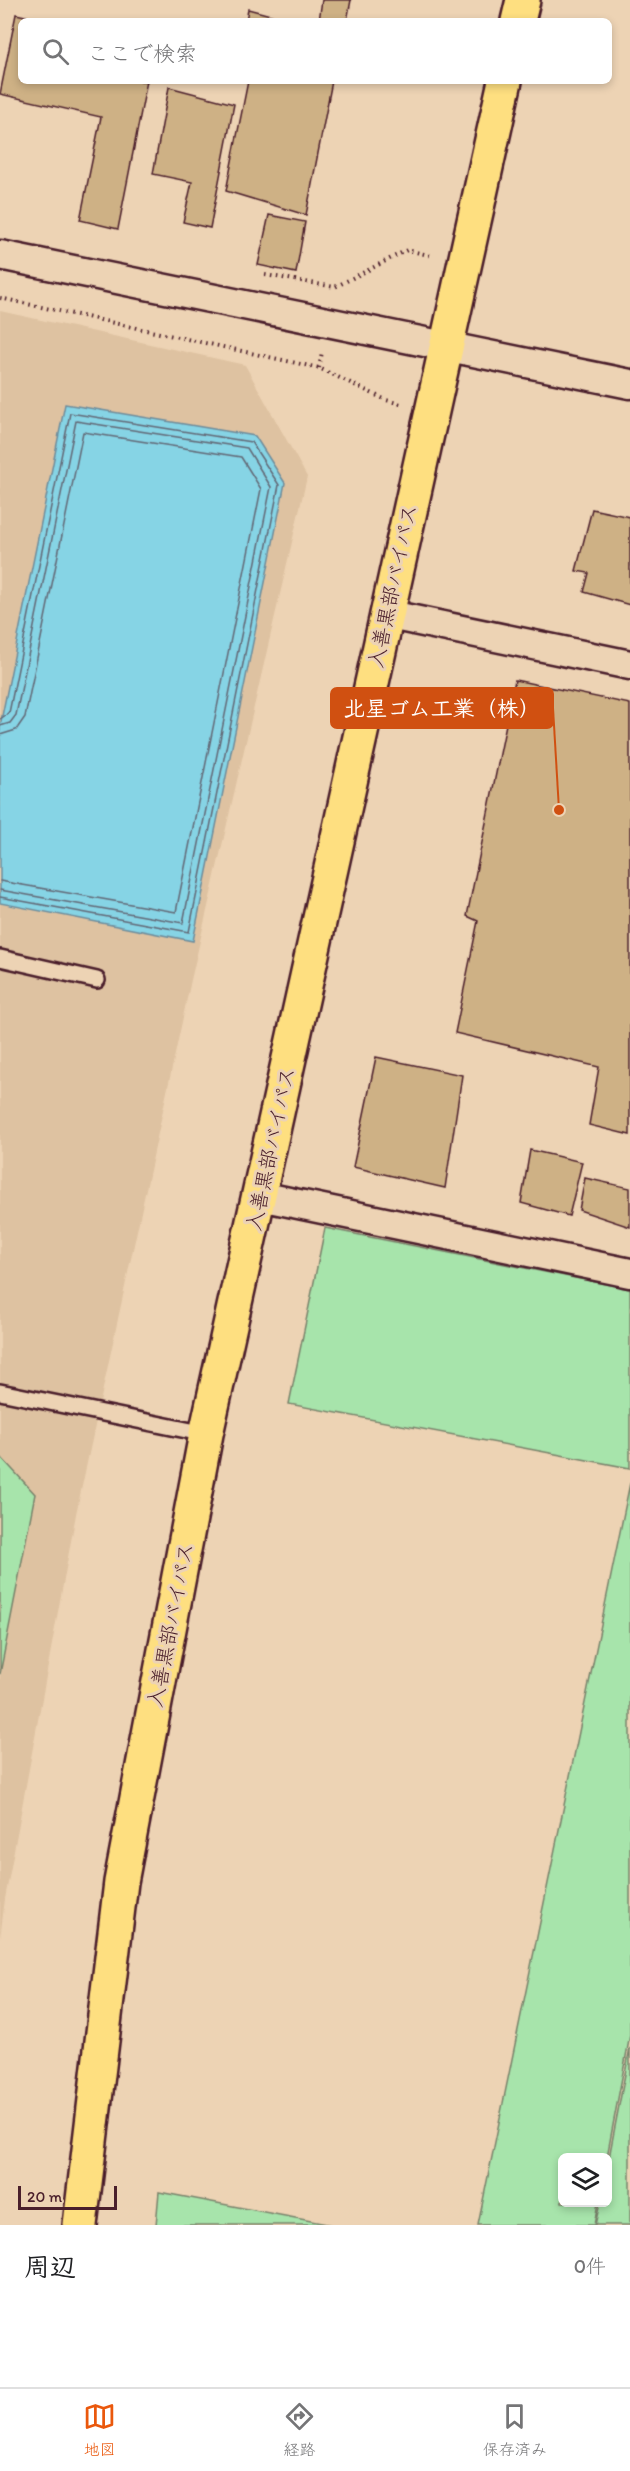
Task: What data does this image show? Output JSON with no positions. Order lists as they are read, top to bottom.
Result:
{
  "streets": {
    "highway": ["入善黒部バイパス"]
  },
  "places": ["北星ゴム工業（株）"],
  "scale_bar": "20 m",
  "page": {
    "search": "ここで検索",
    "scale": "20 m",
    "heading": ["周辺", "0件"],
    "nav": ["地図", "経路", "保存済み"]
  }
}
